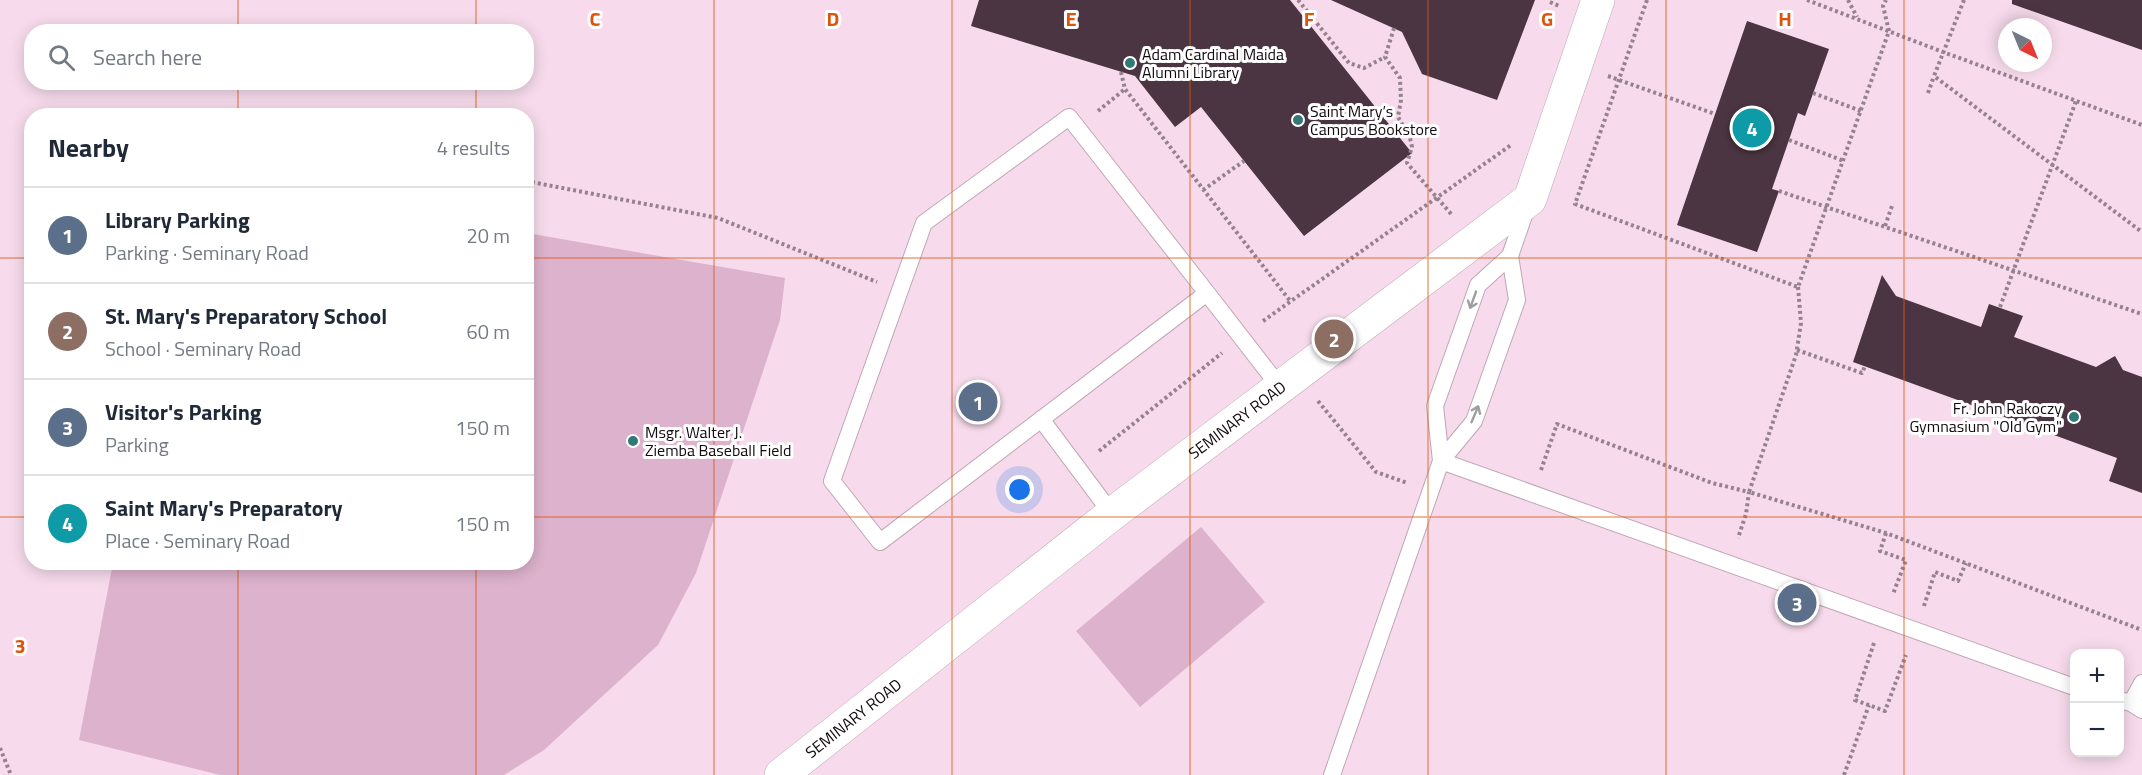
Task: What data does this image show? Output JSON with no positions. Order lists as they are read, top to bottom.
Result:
{
  "streets": {
    "street": ["SEMINARY ROAD"]
  },
  "places": [
    "Adam Cardinal Maida Alumni Library",
    "Saint Mary’s Campus Bookstore",
    "Fr. John Rakoczy Gymnasium \"Old Gym\"",
    "Msgr. Walter J. Ziemba Baseball Field"
  ],
  "north": "bottom right",
  "page": {
    "search": "Search here",
    "pins": [
      "4",
      "2",
      "1",
      "3"
    ],
    "heading": ["Nearby", "4 results"],
    "list": [
      {
        "mark": "1",
        "name": "Library Parking",
        "note": "Parking · Seminary Road",
        "value": "20 m"
      },
      {
        "mark": "2",
        "name": "St. Mary's Preparatory School",
        "note": "School · Seminary Road",
        "value": "60 m"
      },
      {
        "mark": "3",
        "name": "Visitor's Parking",
        "note": "Parking",
        "value": "150 m"
      },
      {
        "mark": "4",
        "name": "Saint Mary's Preparatory",
        "note": "Place · Seminary Road",
        "value": "150 m"
      }
    ],
    "map_buttons": ["+", "−"]
  },
  "grid": {
    "columns": [
      "C",
      "D",
      "E",
      "F",
      "G",
      "H"
    ],
    "rows": ["3"]
  }
}
